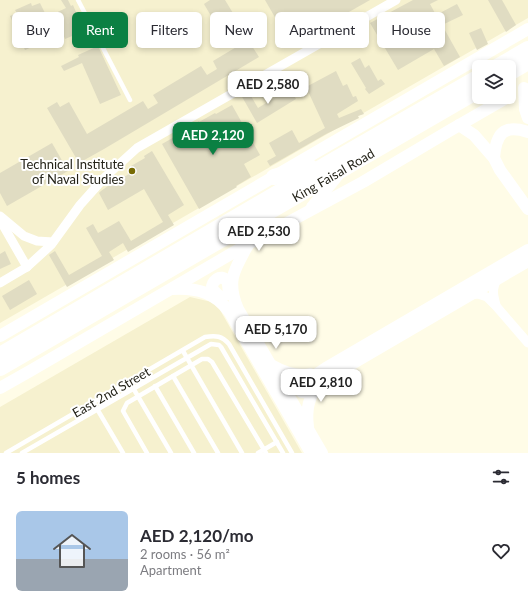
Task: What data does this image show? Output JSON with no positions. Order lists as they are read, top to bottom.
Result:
{
  "streets": {
    "highway": ["King Faisal Road"],
    "lane": ["East 2nd Street"]
  },
  "places": ["Technical Institute of Naval Studies"],
  "page": {
    "chip": [
      "Buy",
      "Rent",
      "Filters",
      "New",
      "Apartment",
      "House"
    ],
    "price": [
      "AED 2,580",
      "AED 2,120",
      "AED 2,530",
      "AED 5,170",
      "AED 2,810"
    ],
    "heading": "5 homes",
    "list": [
      {
        "name": "AED 2,120/mo",
        "note": "2 rooms · 56 m² · Apartment"
      }
    ]
  }
}
